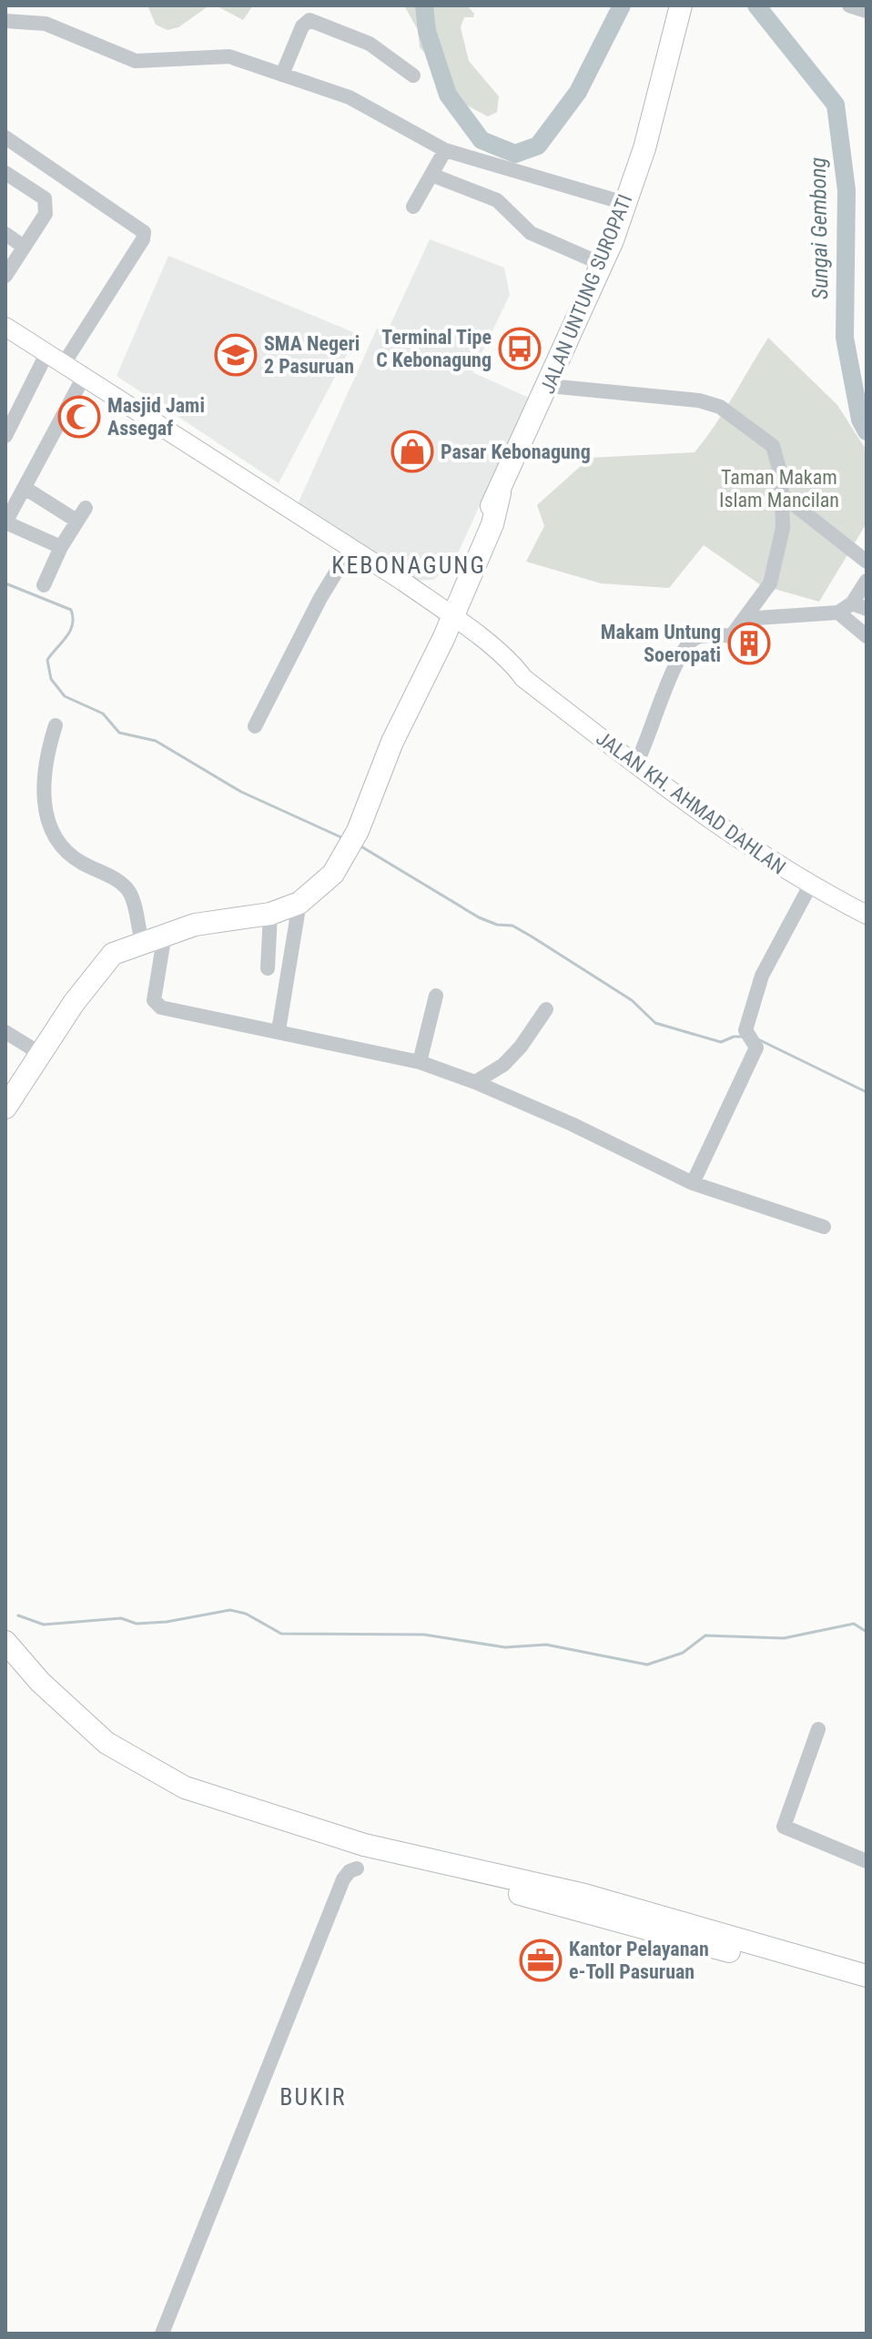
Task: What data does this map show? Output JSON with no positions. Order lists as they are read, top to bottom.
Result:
{
  "streets": {
    "highway": ["JALAN UNTUNG SUROPATI"],
    "main road": ["JALAN KH. AHMAD DAHLAN"]
  },
  "crossings": [
    ["JALAN UNTUNG SUROPATI", "JALAN KH. AHMAD DAHLAN"]
  ],
  "districts": ["KEBONAGUNG", "BUKIR"],
  "water": ["Sungai Gembong"],
  "parks": ["Taman Makam Islam Mancilan"],
  "places": {
    "bus stop": ["Terminal Tipe C Kebonagung"],
    "school or university": ["SMA Negeri 2 Pasuruan"],
    "mosque": ["Masjid Jami Assegaf"],
    "shop": ["Pasar Kebonagung"],
    "building": ["Makam Untung Soeropati"],
    "office": ["Kantor Pelayanan e-Toll Pasuruan"]
  }
}
